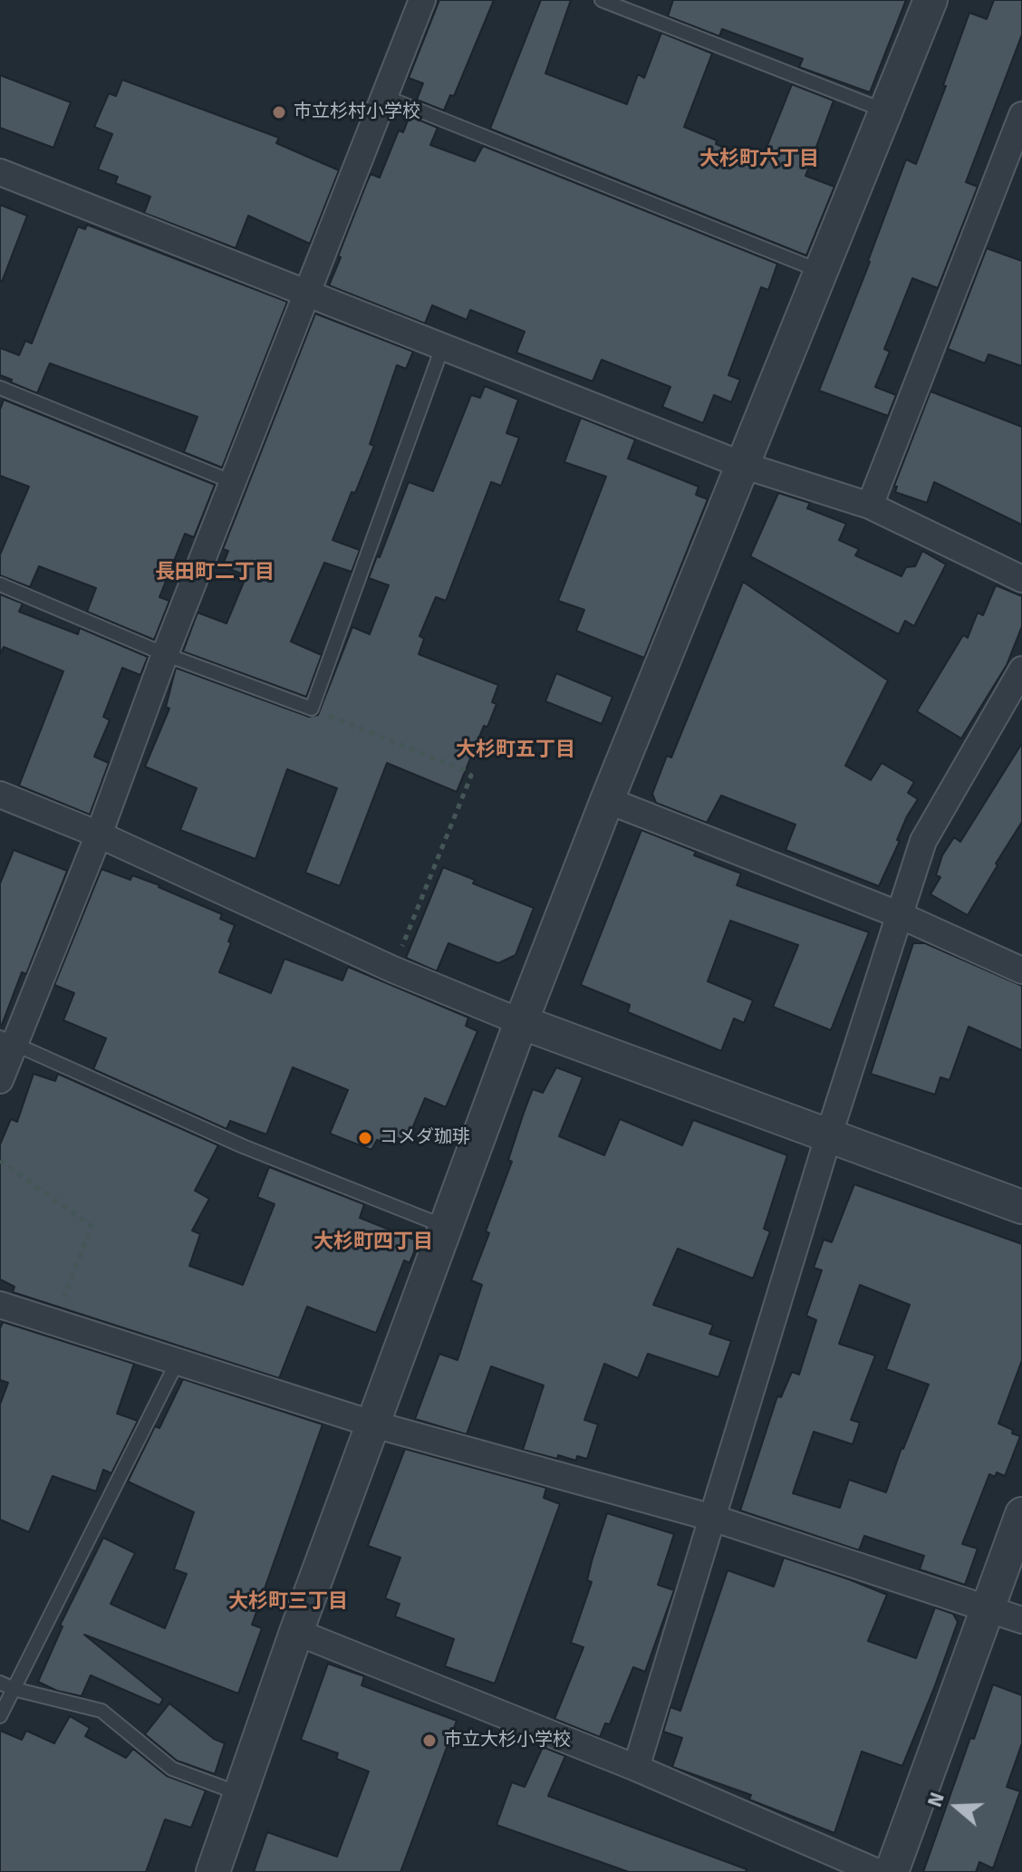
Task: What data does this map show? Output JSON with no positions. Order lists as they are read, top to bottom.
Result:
{
  "districts": [
    "大杉町六丁目",
    "長田町二丁目",
    "大杉町五丁目",
    "大杉町四丁目",
    "大杉町三丁目"
  ],
  "places": ["市立杉村小学校", "コメダ珈琲", "市立大杉小学校"],
  "north": "left"
}
